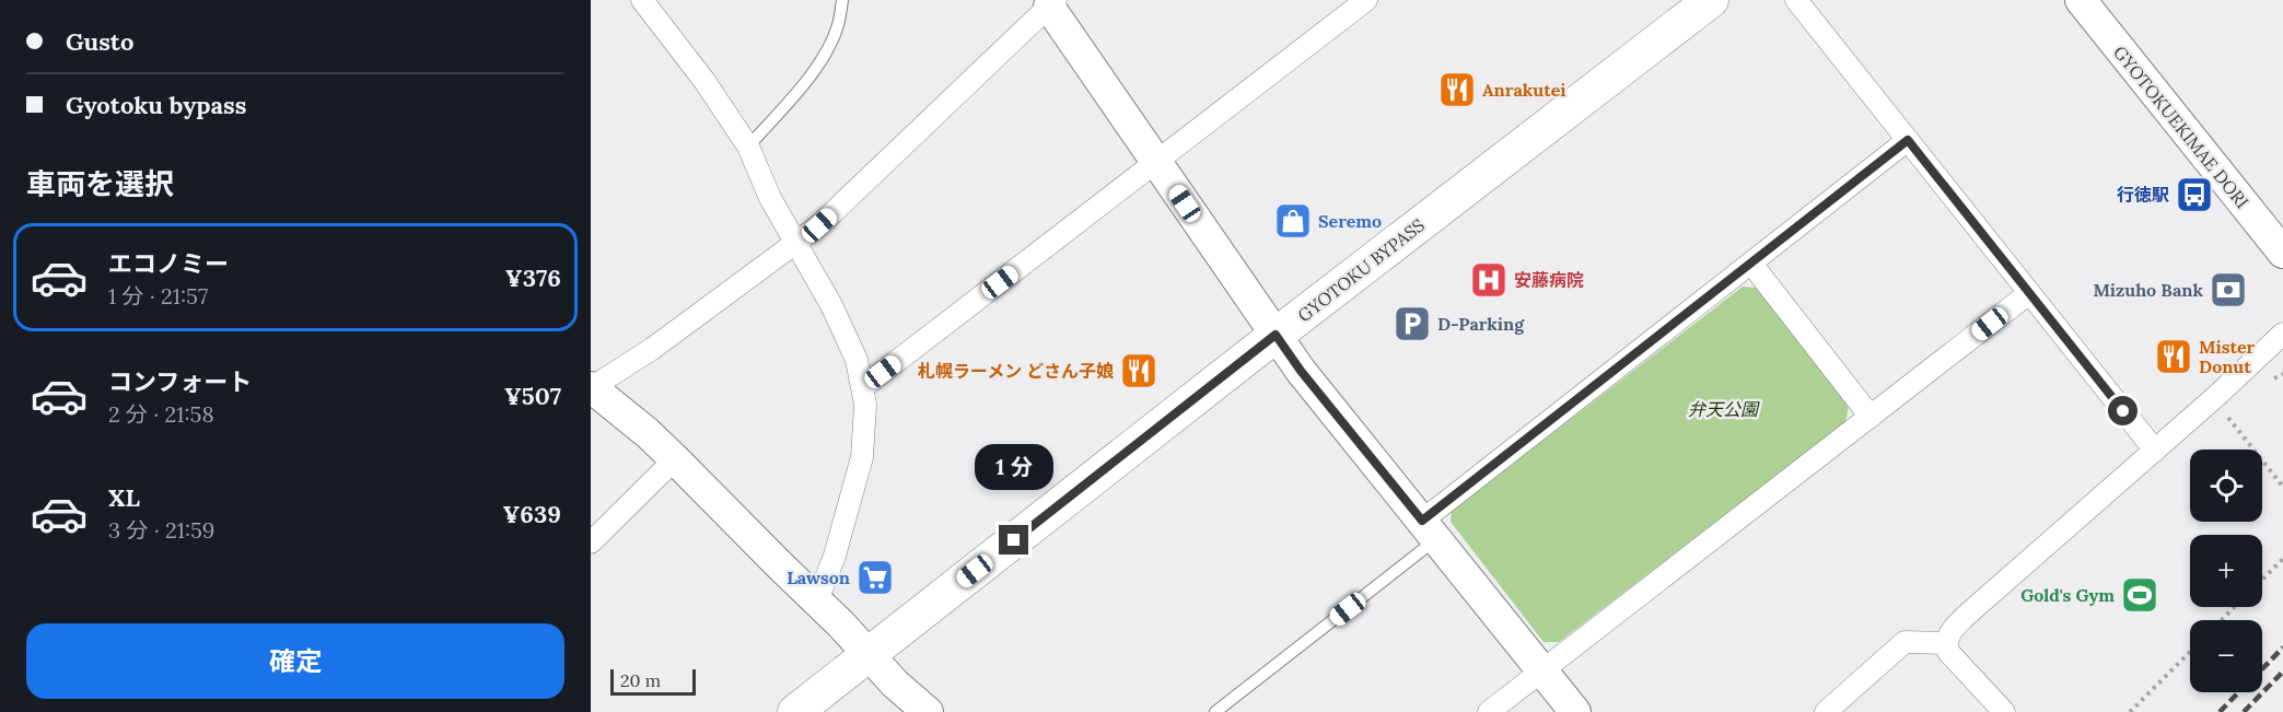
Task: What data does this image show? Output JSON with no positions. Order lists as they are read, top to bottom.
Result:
{
  "streets": {
    "main road": ["GYOTOKU BYPASS"],
    "street": ["GYOTOKUEKIMAE DORI"]
  },
  "parks": ["弁天公園"],
  "places": {
    "restaurant": ["Anrakutei", "Mister Donut", "札幌ラーメン どさん子娘"],
    "bus stop": ["行徳駅"],
    "shop": ["Seremo"],
    "hospital": ["安藤病院"],
    "bank": ["Mizuho Bank"],
    "parking": ["D-Parking"],
    "supermarket": ["Lawson"],
    "sports": ["Gold's Gym"]
  },
  "scale_bar": "20 m",
  "page": {
    "banner": ["Gusto", "Gyotoku bypass"],
    "heading": "車両を選択",
    "list": [
      {
        "name": "エコノミー",
        "note": "1 分 · 21:57",
        "value": "¥376"
      },
      {
        "name": "コンフォート",
        "note": "2 分 · 21:58",
        "value": "¥507"
      },
      {
        "name": "XL",
        "note": "3 分 · 21:59",
        "value": "¥639"
      }
    ],
    "bubble": "1 分",
    "map_buttons": ["+", "−"],
    "buttons": "確定",
    "scale": "20 m"
  }
}
